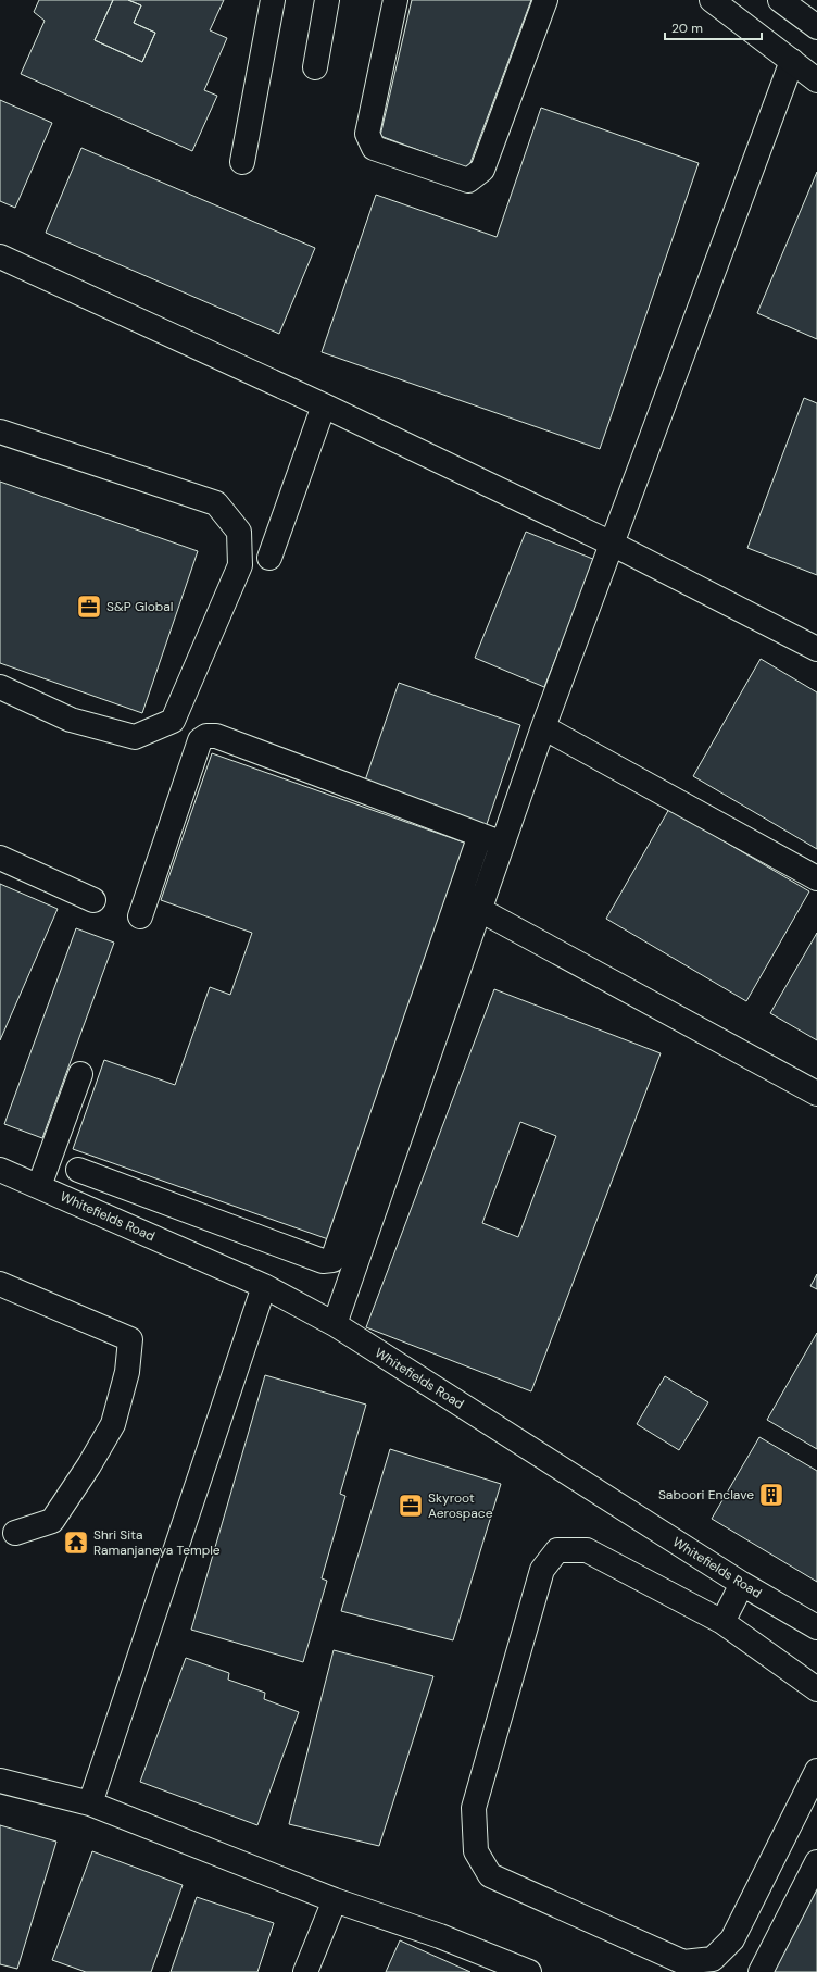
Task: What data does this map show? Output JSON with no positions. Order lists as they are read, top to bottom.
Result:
{
  "streets": {
    "street": ["Whitefields Road"]
  },
  "places": {
    "office": ["S&P Global", "Skyroot Aerospace"],
    "building": ["Saboori Enclave"],
    "temple": ["Shri Sita Ramanjaneya Temple"]
  },
  "scale_bar": "20 m"
}
